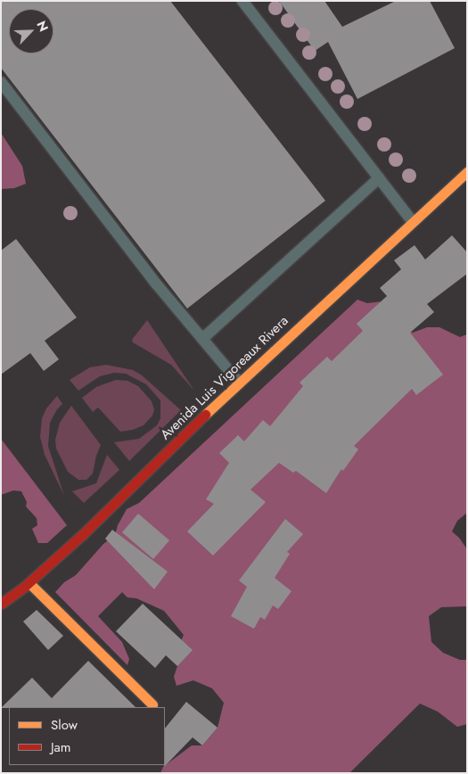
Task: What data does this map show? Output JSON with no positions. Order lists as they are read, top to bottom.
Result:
{
  "streets": {
    "main road": ["Avenida Luis Vigoreaux Rivera"]
  },
  "legend": ["Slow", "Jam"],
  "north": "top right"
}
